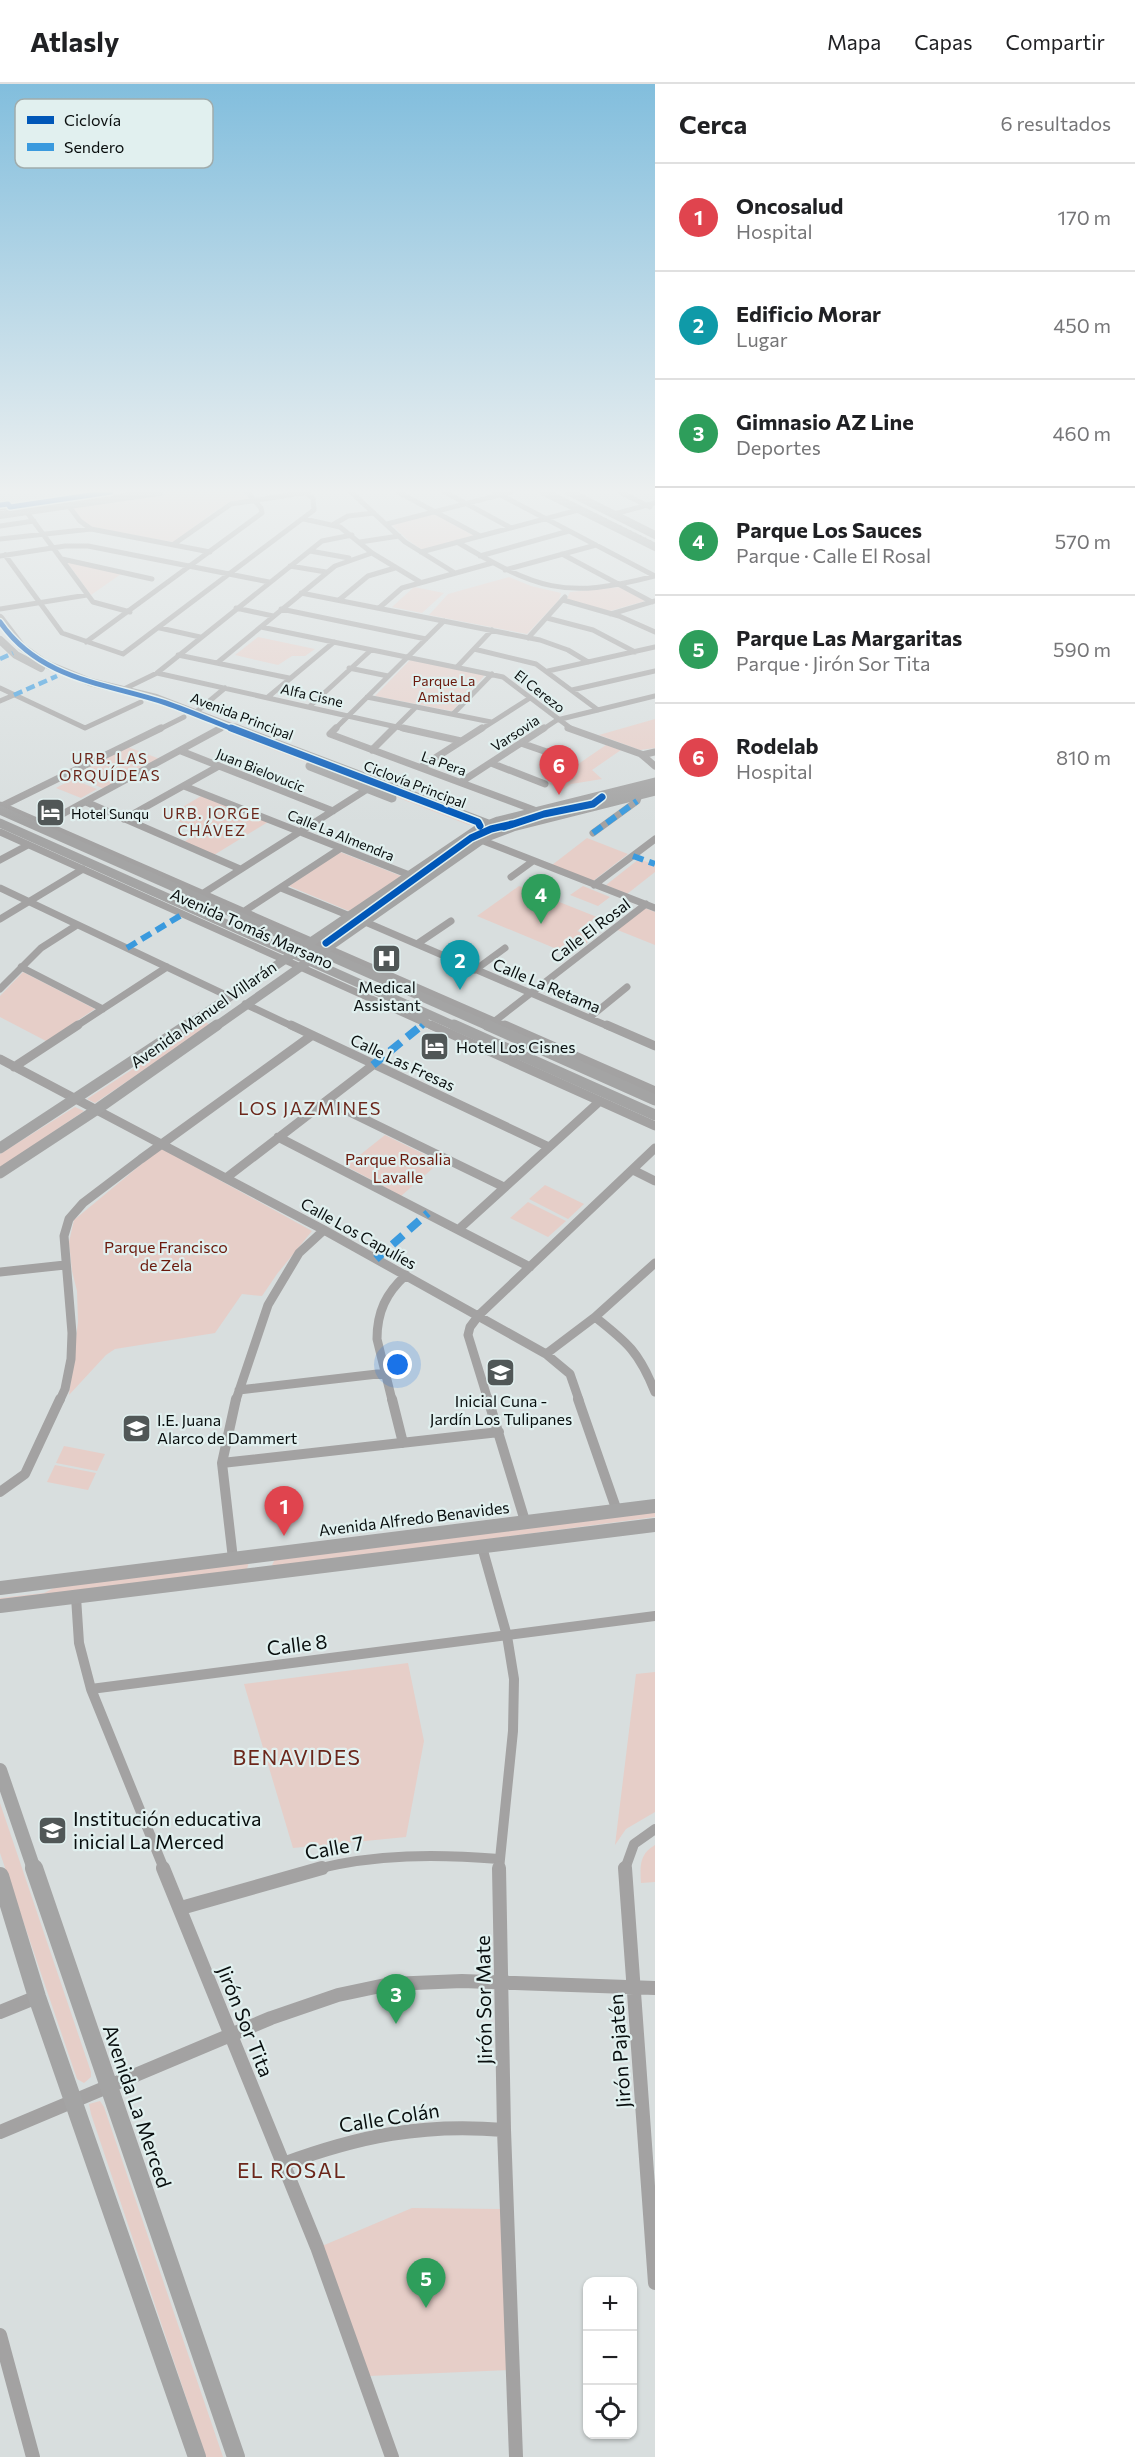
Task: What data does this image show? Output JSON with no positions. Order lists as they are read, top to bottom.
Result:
{
  "streets": {
    "main road": [
      "Avenida Principal",
      "Avenida Tomás Marsano",
      "Avenida Manuel Villarán",
      "Avenida Alfredo Benavides",
      "Avenida La Merced"
    ],
    "street": [
      "El Cerezo",
      "Alfa Cisne",
      "Varsovia",
      "La Pera",
      "Juan Bielovucic",
      "Calle La Almendra",
      "Calle El Rosal",
      "Calle La Retama",
      "Calle Las Fresas",
      "Calle Los Capulíes",
      "Calle 8",
      "Calle 7",
      "Jirón Sor Mate",
      "Jirón Sor Tita",
      "Jirón Pajatén",
      "Calle Colán"
    ],
    "cycle path": ["Ciclovía Principal"]
  },
  "crossings": [
    ["El Cerezo", "Varsovia"],
    ["Alfa Cisne", "La Pera"],
    ["Avenida Principal", "Avenida Manuel Villarán"],
    ["Varsovia", "La Pera"],
    ["La Pera", "Avenida Manuel Villarán"],
    ["Calle La Almendra", "Avenida Manuel Villarán"],
    ["Avenida Tomás Marsano", "Calle El Rosal"],
    ["Avenida Tomás Marsano", "Avenida Manuel Villarán"],
    ["Calle El Rosal", "Calle La Retama"],
    ["Calle La Retama", "Avenida Manuel Villarán"],
    ["Avenida Manuel Villarán", "Calle Las Fresas"],
    ["Avenida Manuel Villarán", "Calle Los Capulíes"],
    ["Calle Los Capulíes", "Avenida Alfredo Benavides"],
    ["Calle 8", "Jirón Sor Mate"],
    ["Calle 8", "Jirón Sor Tita"],
    ["Calle 7", "Jirón Sor Mate"],
    ["Calle 7", "Jirón Sor Tita"],
    ["Jirón Sor Mate", "Calle Colán"],
    ["Jirón Sor Tita", "Calle Colán"]
  ],
  "districts": [
    "URB. LAS ORQUÍDEAS",
    "URB. JORGE CHÁVEZ",
    "LOS JAZMINES",
    "BENAVIDES",
    "EL ROSAL"
  ],
  "parks": ["Parque La Amistad", "Parque Rosalia Lavalle", "Parque Francisco de Zela"],
  "places": {
    "hotel": ["Hotel Sunqu", "Hotel Los Cisnes"],
    "hospital": ["Medical Assistant"],
    "school or university": ["Inicial Cuna - Jardín Los Tulipanes", "I.E. Juana Alarco de Dammert", "Institución educativa inicial La Merced"]
  },
  "legend": ["Ciclovía", "Sendero"],
  "page": {
    "header": "Atlasly",
    "nav": ["Mapa", "Capas", "Compartir"],
    "heading": ["Cerca", "6 resultados"],
    "list": [
      {
        "mark": "1",
        "name": "Oncosalud",
        "note": "Hospital",
        "value": "170 m"
      },
      {
        "mark": "2",
        "name": "Edificio Morar",
        "note": "Lugar",
        "value": "450 m"
      },
      {
        "mark": "3",
        "name": "Gimnasio AZ Line",
        "note": "Deportes",
        "value": "460 m"
      },
      {
        "mark": "4",
        "name": "Parque Los Sauces",
        "note": "Parque · Calle El Rosal",
        "value": "570 m"
      },
      {
        "mark": "5",
        "name": "Parque Las Margaritas",
        "note": "Parque · Jirón Sor Tita",
        "value": "590 m"
      },
      {
        "mark": "6",
        "name": "Rodelab",
        "note": "Hospital",
        "value": "810 m"
      }
    ],
    "pins": [
      "6",
      "4",
      "2",
      "1",
      "3",
      "5"
    ],
    "map_buttons": ["+", "−"]
  }
}
